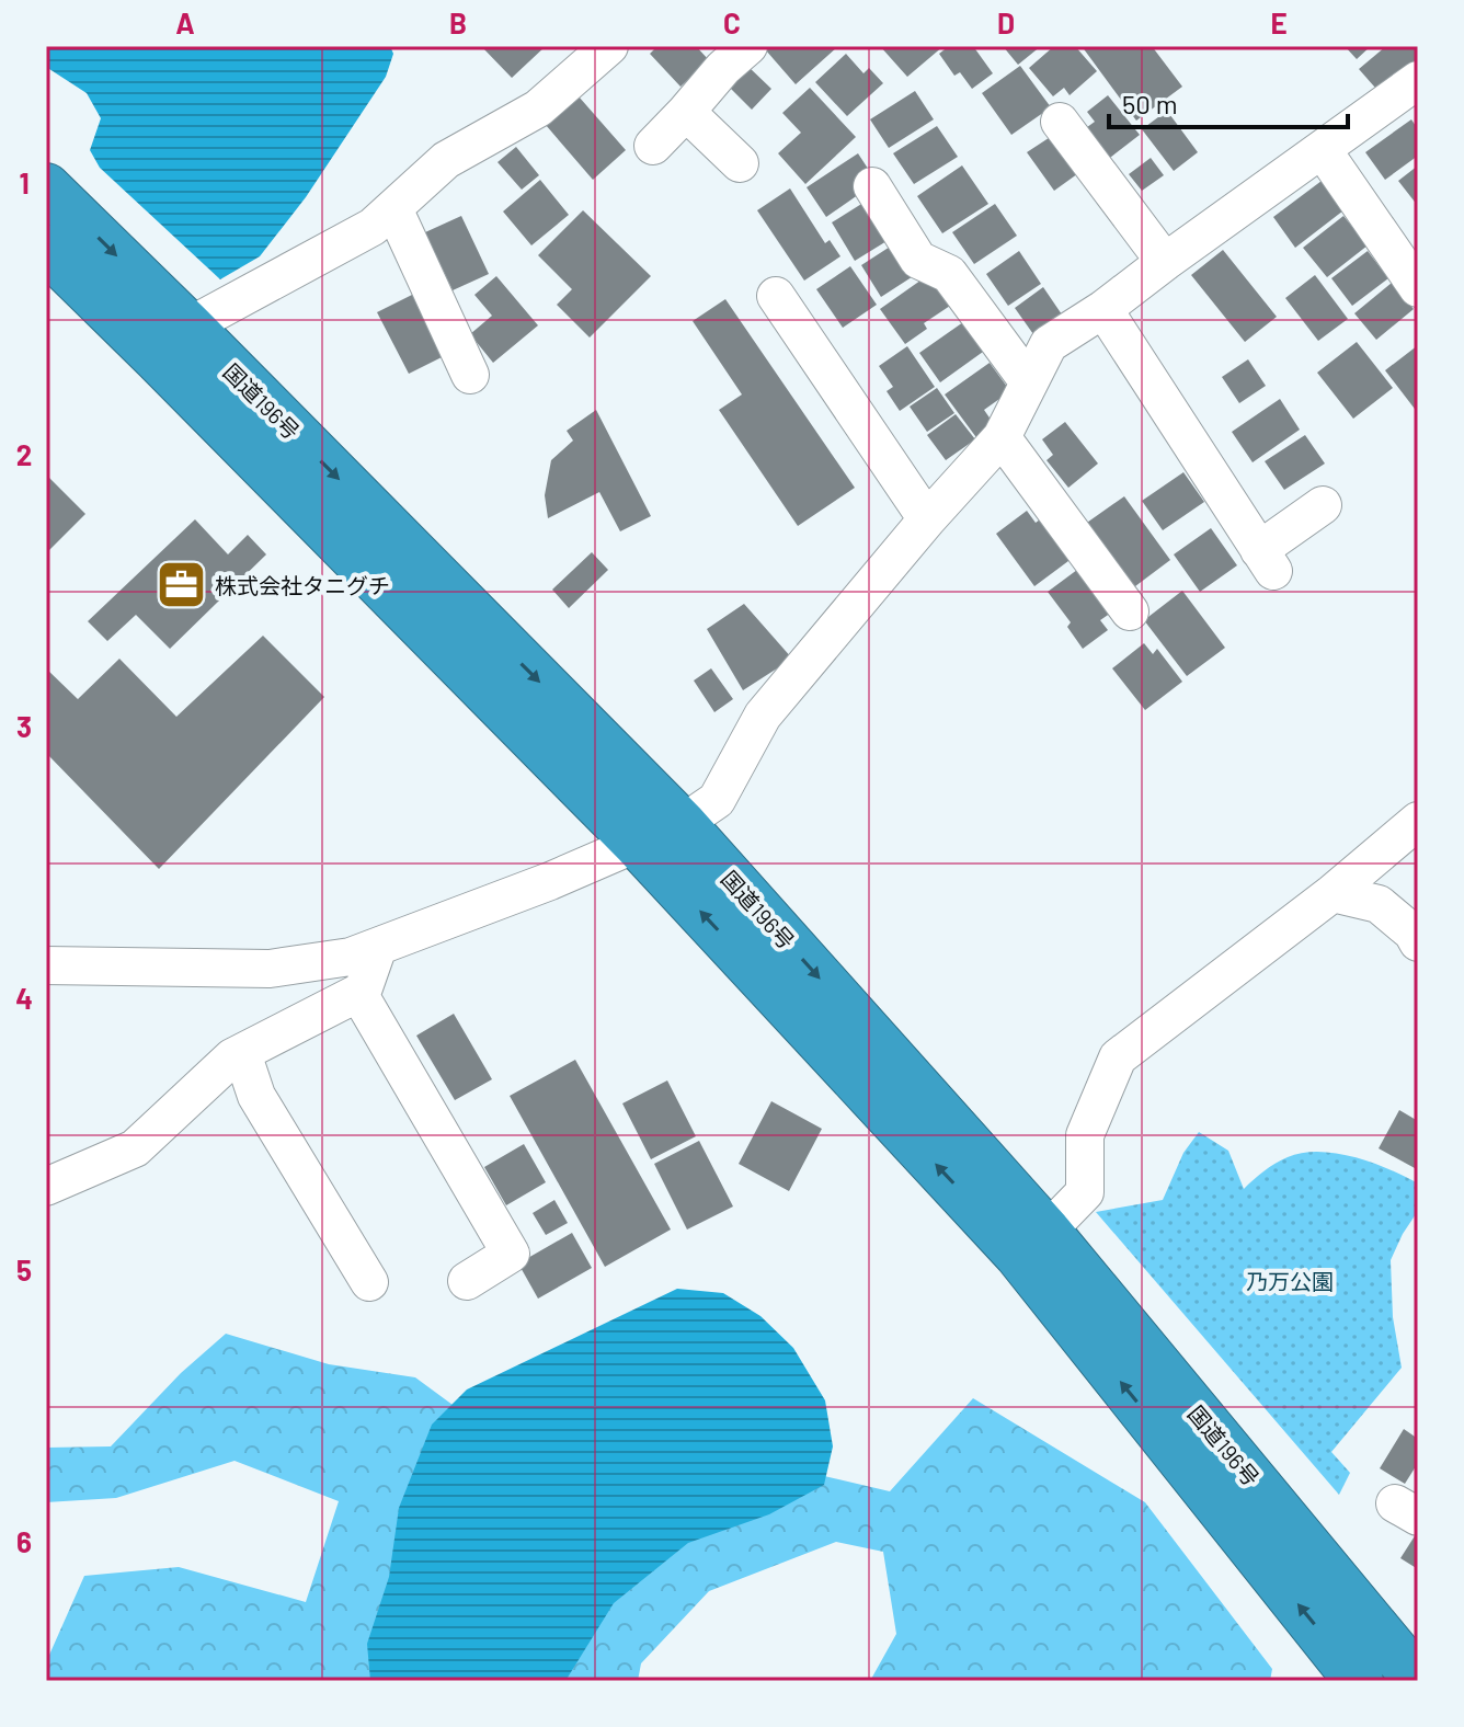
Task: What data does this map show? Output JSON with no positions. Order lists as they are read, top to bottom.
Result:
{
  "streets": {
    "highway": ["国道196号"]
  },
  "parks": ["乃万公園"],
  "places": {
    "office": ["株式会社タニグチ"]
  },
  "scale_bar": "50 m",
  "grid": {
    "columns": [
      "A",
      "B",
      "C",
      "D",
      "E"
    ],
    "rows": [
      "1",
      "2",
      "3",
      "4",
      "5",
      "6"
    ]
  }
}
